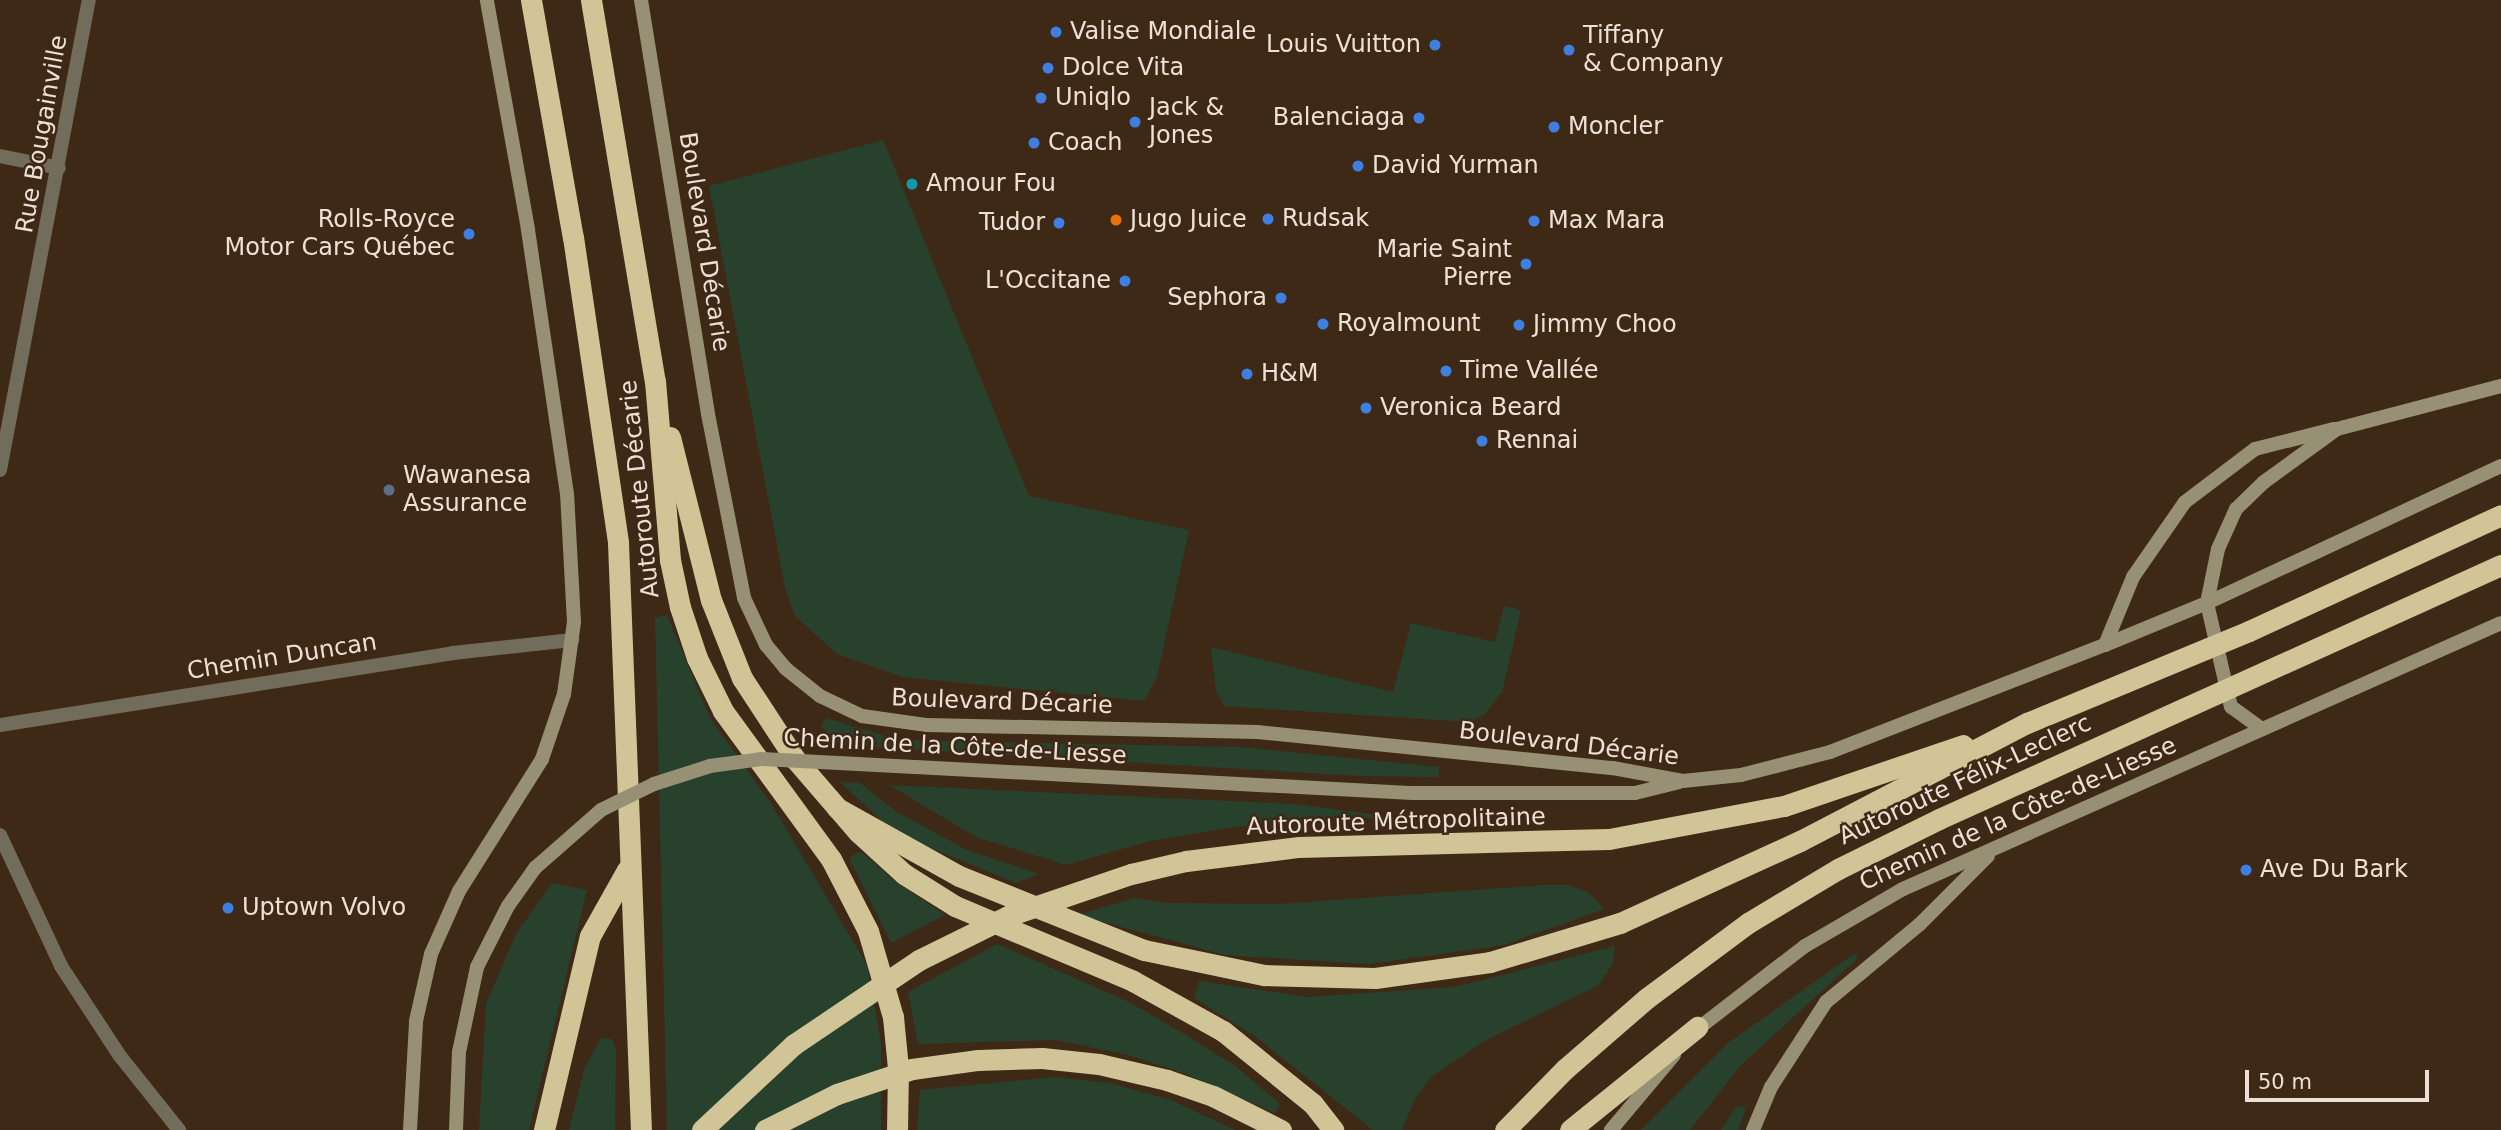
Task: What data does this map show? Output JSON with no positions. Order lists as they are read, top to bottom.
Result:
{
  "streets": {
    "highway": ["Autoroute Décarie", "Autoroute Félix-Leclerc", "Autoroute Métropolitaine"],
    "main road": ["Boulevard Décarie", "Chemin de la Côte-de-Liesse"],
    "street": ["Rue Bougainville", "Chemin Duncan"]
  },
  "crossings": [
    ["Boulevard Décarie", "Chemin de la Côte-de-Liesse"],
    ["Autoroute Félix-Leclerc", "Autoroute Métropolitaine"]
  ],
  "places": [
    "Valise Mondiale",
    "Louis Vuitton",
    "Tiffany & Company",
    "Dolce Vita",
    "Uniqlo",
    "Balenciaga",
    "Jack & Jones",
    "Moncler",
    "Coach",
    "David Yurman",
    "Amour Fou",
    "Rudsak",
    "Jugo Juice",
    "Max Mara",
    "Tudor",
    "Rolls-Royce Motor Cars Québec",
    "Marie Saint Pierre",
    "L'Occitane",
    "Sephora",
    "Royalmount",
    "Jimmy Choo",
    "Time Vallée",
    "H&M",
    "Veronica Beard",
    "Rennai",
    "Wawanesa Assurance",
    "Ave Du Bark",
    "Uptown Volvo"
  ],
  "scale_bar": "50 m"
}
